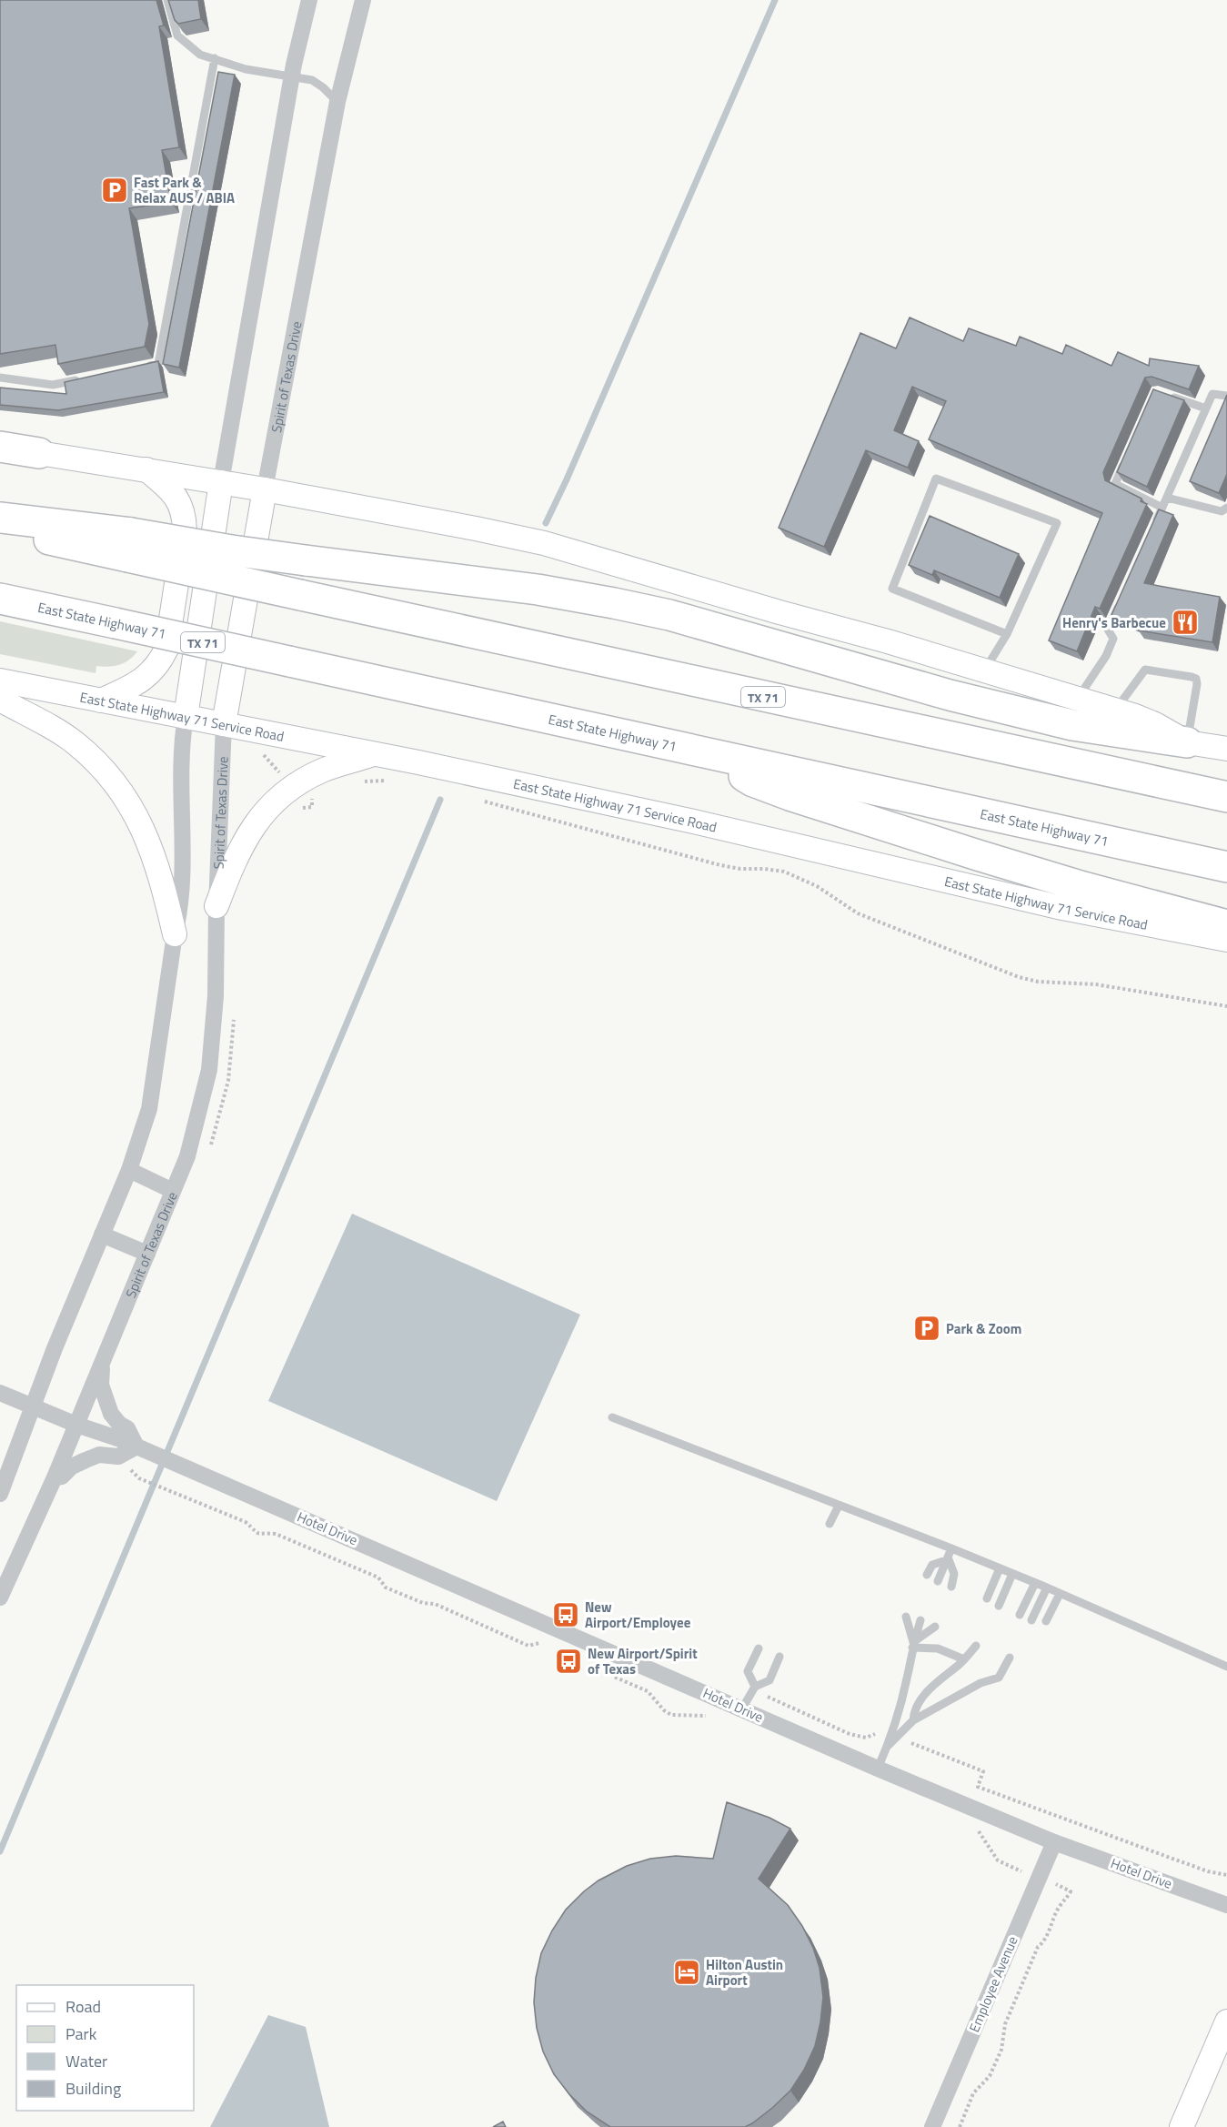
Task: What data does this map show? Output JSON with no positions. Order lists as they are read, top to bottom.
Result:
{
  "streets": {
    "highway": ["East State Highway 71", "TX 71"],
    "street": [
      "Spirit of Texas Drive",
      "East State Highway 71 Service Road",
      "Hotel Drive",
      "Employee Avenue"
    ]
  },
  "crossings": [
    ["Spirit of Texas Drive", "East State Highway 71 Service Road"],
    ["Spirit of Texas Drive", "Hotel Drive"],
    ["Hotel Drive", "Employee Avenue"]
  ],
  "places": {
    "parking": ["Fast Park & Relax AUS / ABIA", "Park & Zoom"],
    "restaurant": ["Henry's Barbecue"],
    "bus stop": ["New Airport/Employee", "New Airport/Spirit of Texas"],
    "hotel": ["Hilton Austin Airport"]
  },
  "legend": [
    "Road",
    "Park",
    "Water",
    "Building"
  ]
}
